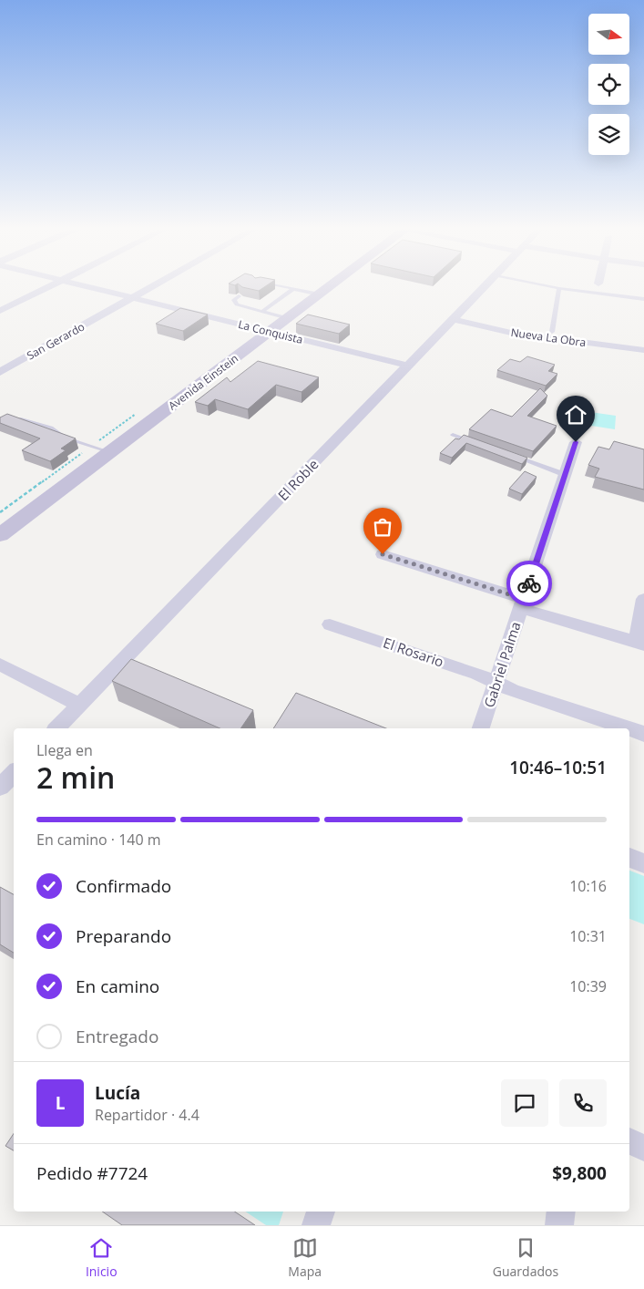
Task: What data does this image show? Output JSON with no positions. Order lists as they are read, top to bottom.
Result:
{
  "streets": {
    "main road": ["Avenida Einstein"],
    "street": [
      "La Conquista",
      "Nueva La Obra",
      "San Gerardo",
      "El Roble",
      "El Rosario",
      "Gabriel Palma"
    ]
  },
  "crossings": [
    ["La Conquista", "San Gerardo"],
    ["La Conquista", "Avenida Einstein"],
    ["La Conquista", "El Roble"],
    ["Nueva La Obra", "El Roble"],
    ["El Rosario", "Gabriel Palma"]
  ],
  "north": "right",
  "page": {
    "heading": ["2 min", "Llega en", "10:46–10:51"],
    "panel": [
      "Lucía",
      "Repartidor · 4.4",
      "Pedido #7724",
      "$9,800"
    ],
    "bar": "En camino · 140 m",
    "list": [
      ["Confirmado", "10:16"],
      ["Preparando", "10:31"],
      ["En camino", "10:39"],
      "Entregado"
    ],
    "round": "L",
    "tabs": ["Inicio", "Mapa", "Guardados"]
  }
}
